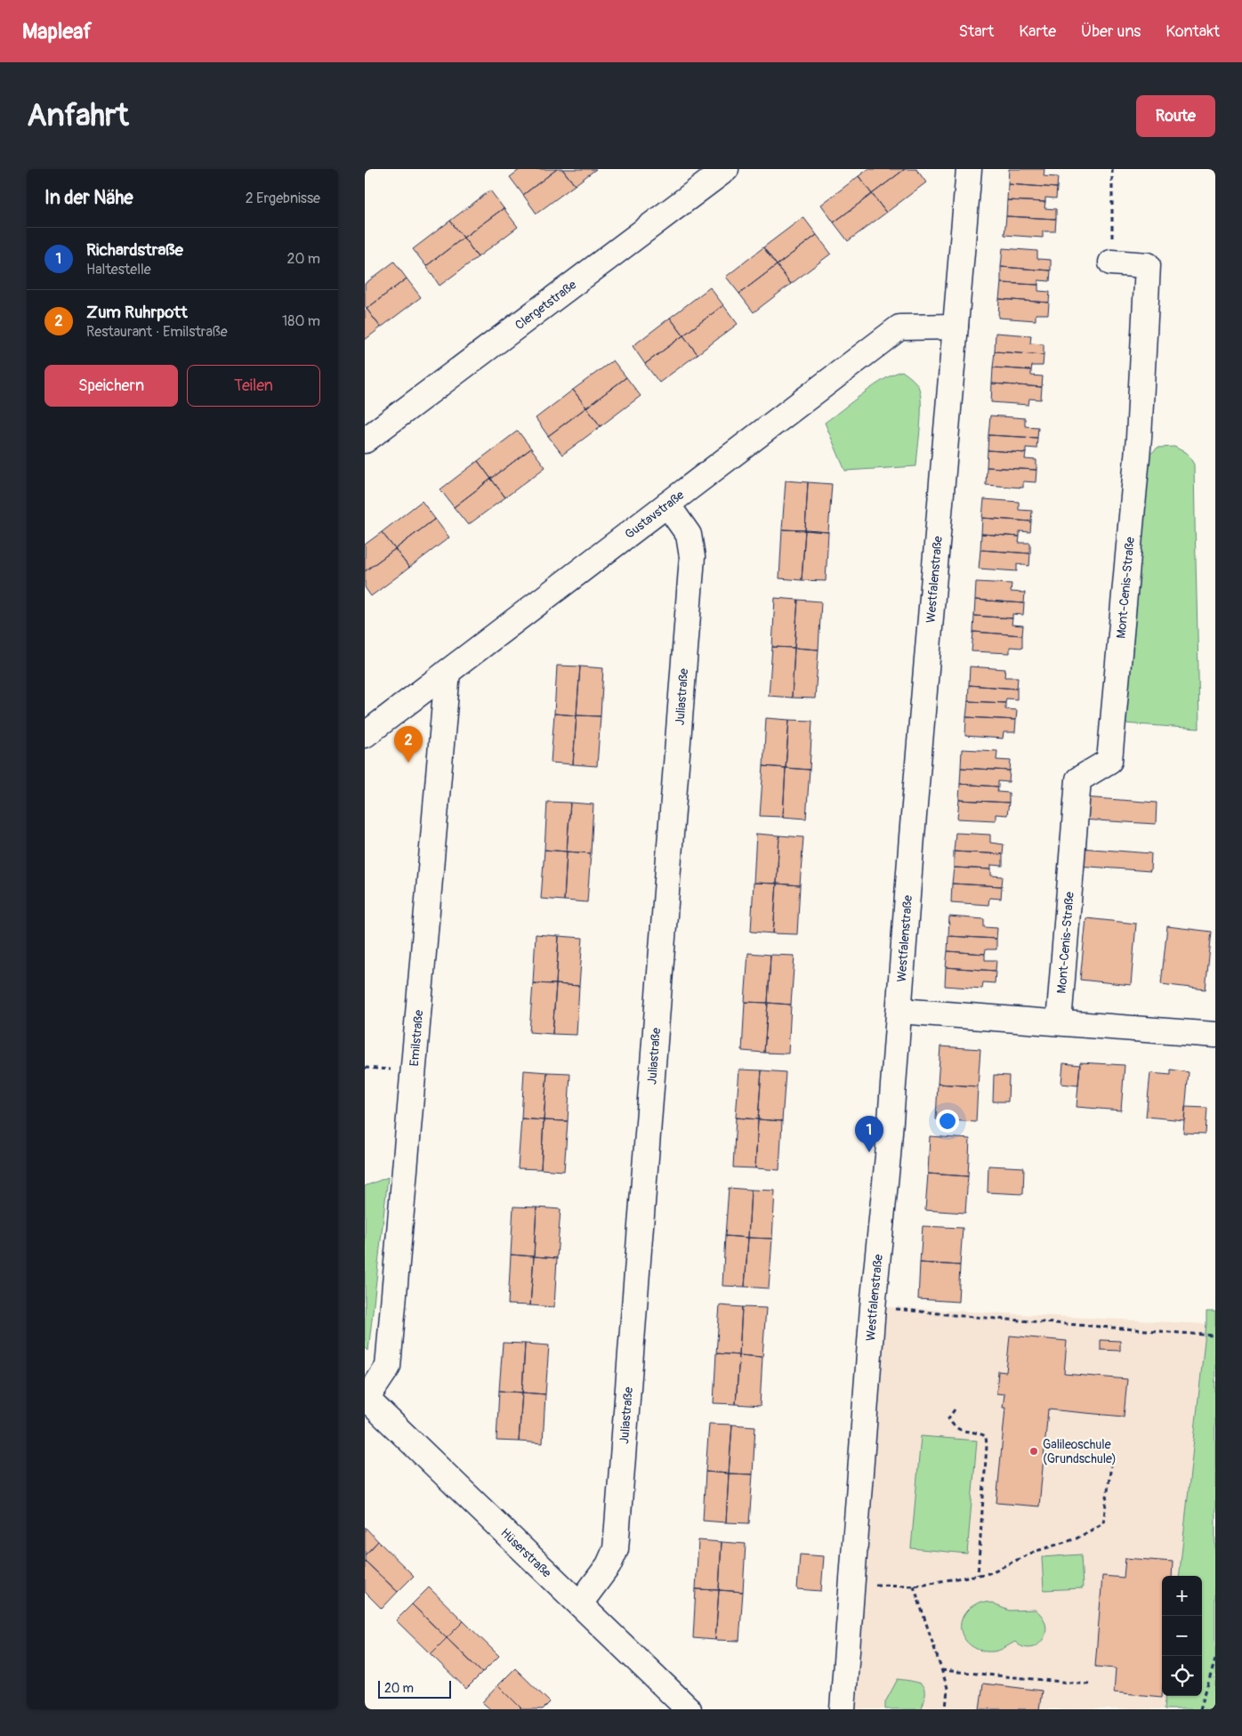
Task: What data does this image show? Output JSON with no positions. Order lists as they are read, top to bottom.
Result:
{
  "streets": {
    "street": [
      "Clergetstraße",
      "Gustavstraße",
      "Westfalenstraße",
      "Mont-Cenis-Straße",
      "Juliastraße",
      "Emilstraße",
      "Hüserstraße"
    ]
  },
  "crossings": [
    ["Gustavstraße", "Westfalenstraße"],
    ["Gustavstraße", "Juliastraße"],
    ["Gustavstraße", "Emilstraße"],
    ["Juliastraße", "Hüserstraße"],
    ["Emilstraße", "Hüserstraße"]
  ],
  "places": ["Galileoschule (Grundschule)"],
  "scale_bar": "20 m",
  "page": {
    "header": "Mapleaf",
    "nav": [
      "Start",
      "Karte",
      "Über uns",
      "Kontakt"
    ],
    "buttons": [
      "Route",
      ["Speichern", "Teilen"]
    ],
    "title": "Anfahrt",
    "heading": ["In der Nähe", "2 Ergebnisse"],
    "list": [
      {
        "mark": "1",
        "name": "Richardstraße",
        "note": "Haltestelle",
        "value": "20 m"
      },
      {
        "mark": "2",
        "name": "Zum Ruhrpott",
        "note": "Restaurant · Emilstraße",
        "value": "180 m"
      }
    ],
    "pins": ["2", "1"],
    "map_buttons": ["+", "−"],
    "scale": "20 m"
  }
}
